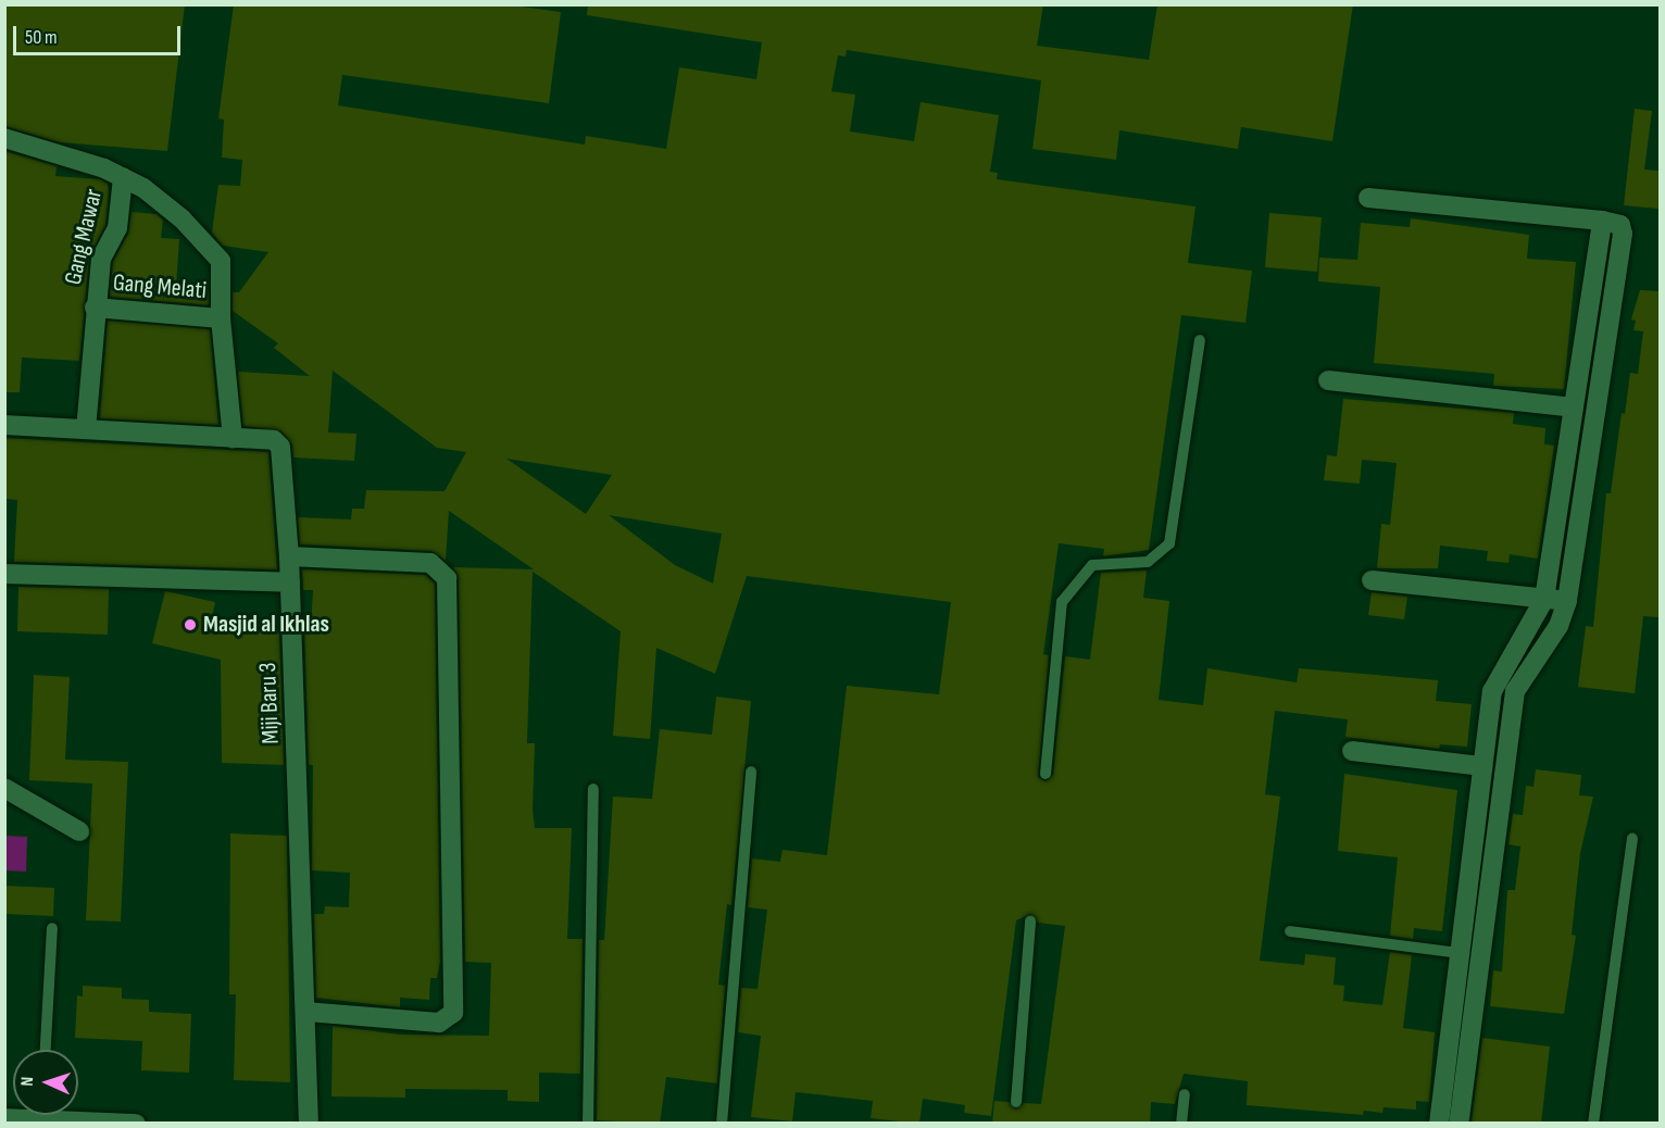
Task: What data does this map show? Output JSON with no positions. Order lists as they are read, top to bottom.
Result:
{
  "streets": {
    "street": ["Gang Mawar", "Gang Melati", "Miji Baru 3"]
  },
  "crossings": [
    ["Gang Mawar", "Gang Melati"],
    ["Gang Mawar", "Miji Baru 3"],
    ["Gang Melati", "Miji Baru 3"]
  ],
  "places": ["Masjid al Ikhlas"],
  "scale_bar": "50 m",
  "north": "left"
}
